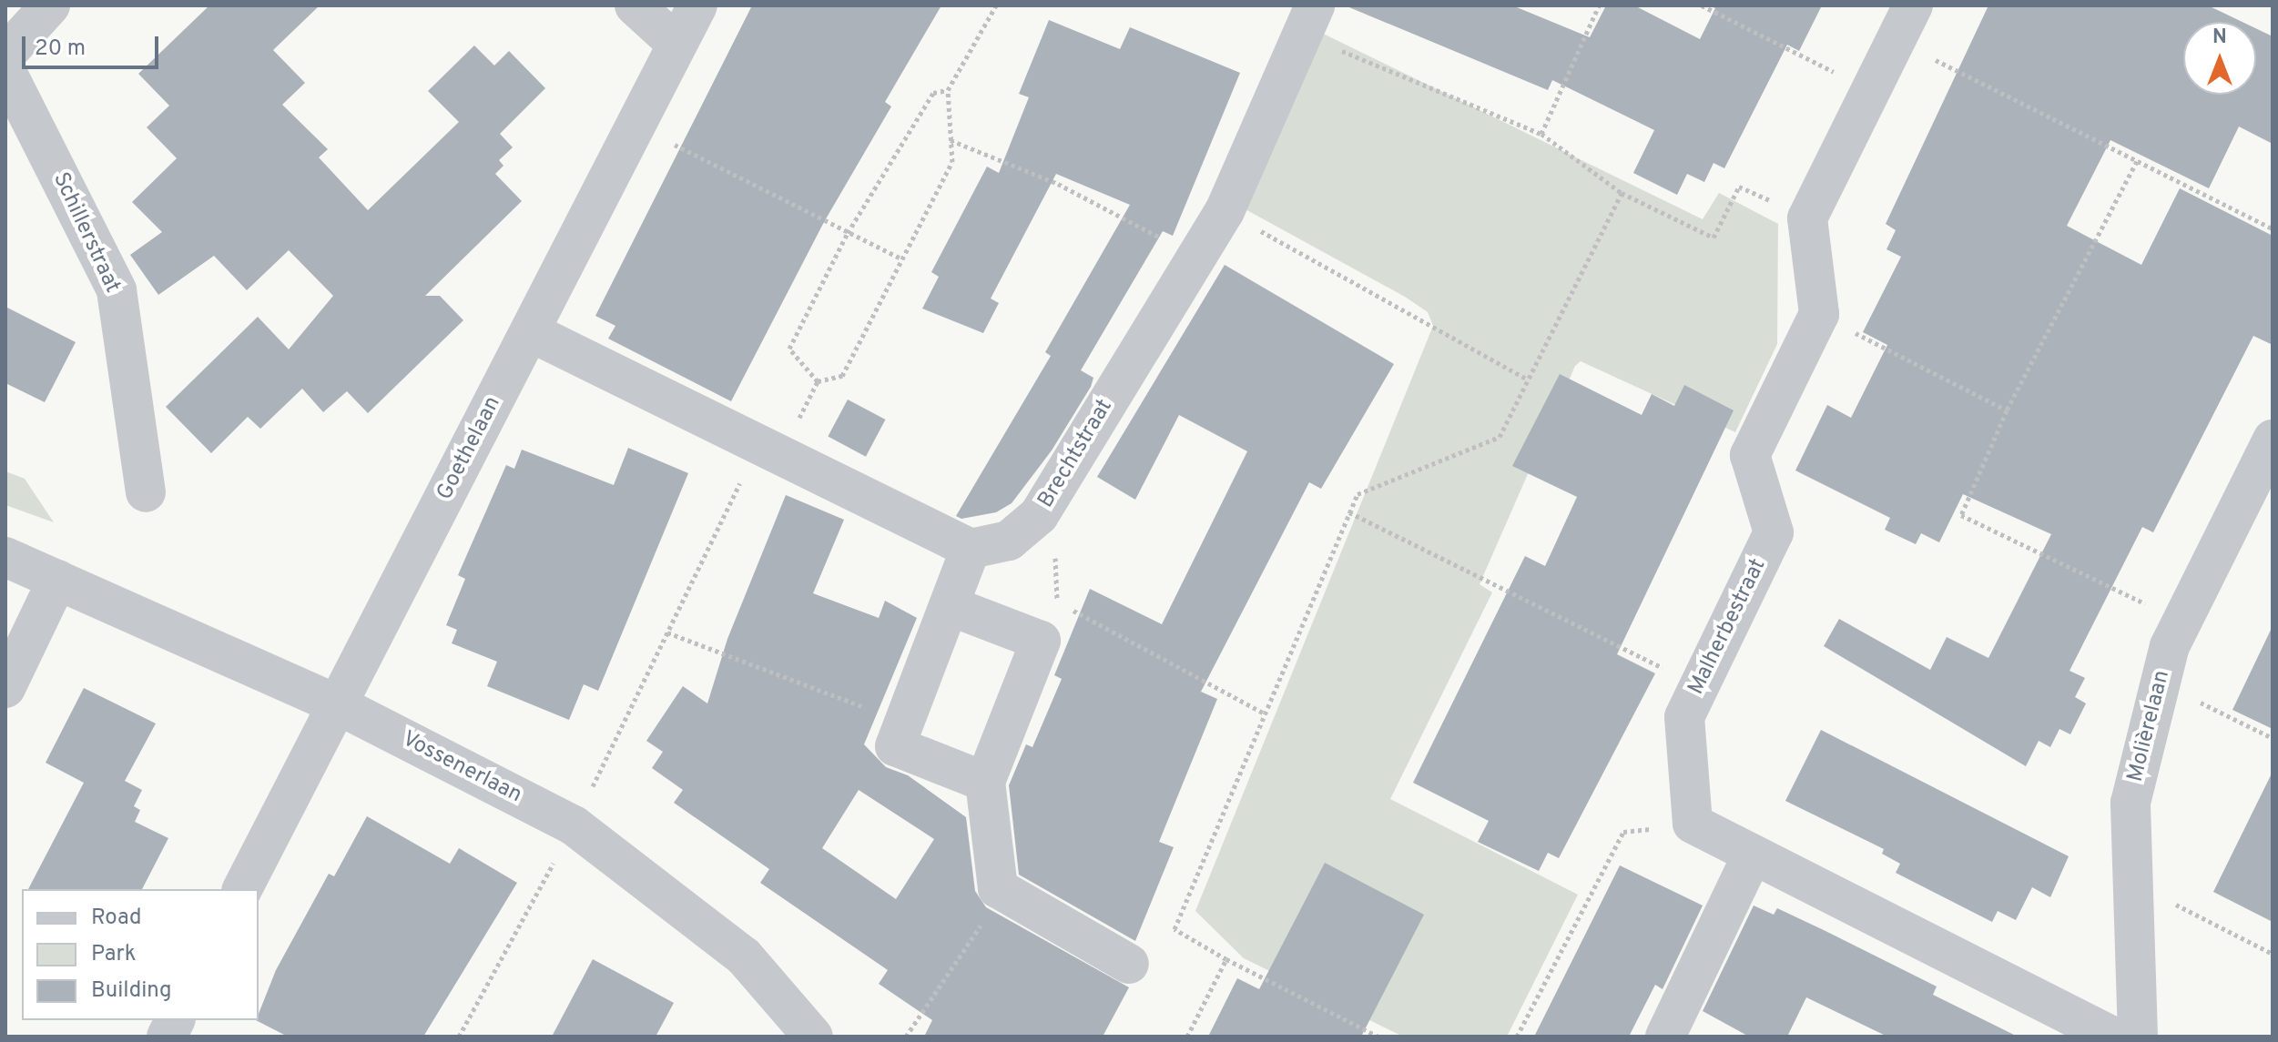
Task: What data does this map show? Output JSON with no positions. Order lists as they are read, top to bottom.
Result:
{
  "streets": {
    "street": [
      "Schillerstraat",
      "Goethelaan",
      "Brechtstraat",
      "Malherbestraat",
      "Molièrelaan",
      "Vossenerlaan"
    ]
  },
  "crossings": [
    ["Goethelaan", "Vossenerlaan"]
  ],
  "legend": ["Road", "Park", "Building"],
  "scale_bar": "20 m",
  "north": "top"
}
